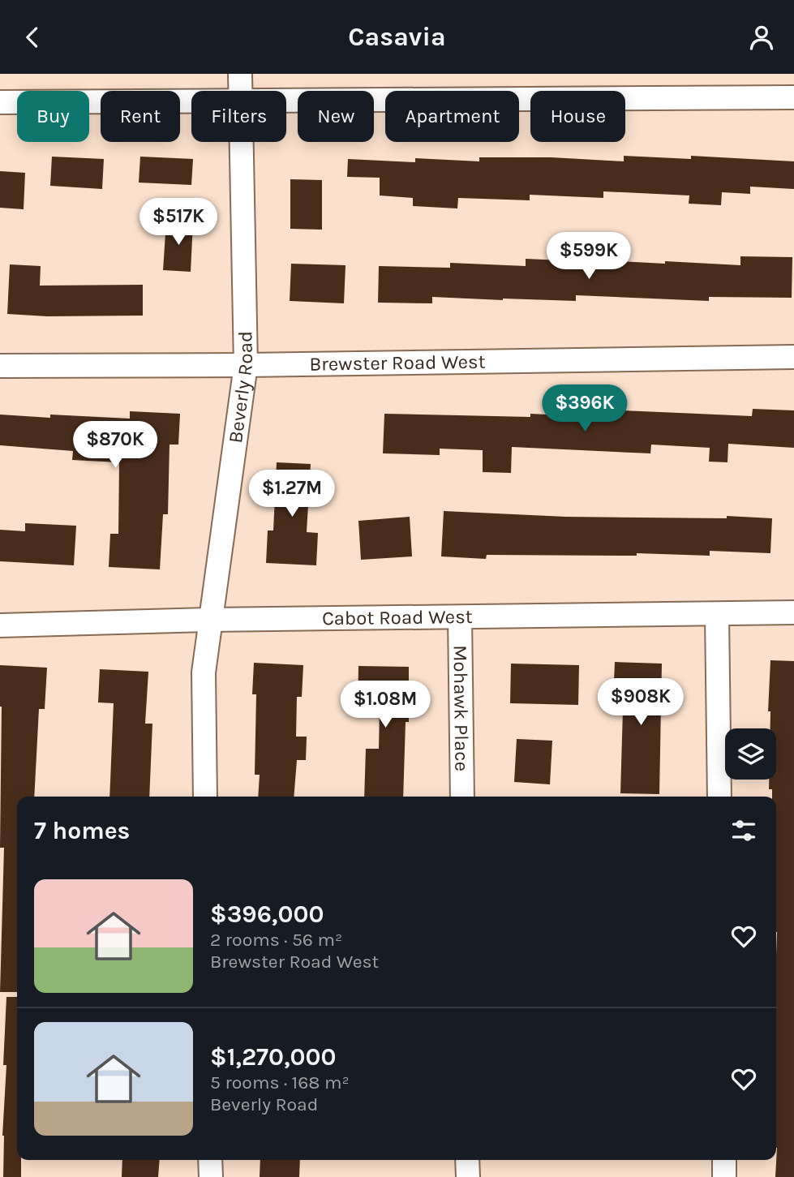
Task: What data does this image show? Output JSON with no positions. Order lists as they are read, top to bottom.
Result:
{
  "streets": {
    "street": [
      "Brewster Road West",
      "Beverly Road",
      "Cabot Road West",
      "Mohawk Place"
    ]
  },
  "crossings": [
    ["Brewster Road West", "Beverly Road"],
    ["Beverly Road", "Cabot Road West"],
    ["Cabot Road West", "Mohawk Place"]
  ],
  "page": {
    "header": "Casavia",
    "chip": [
      "Buy",
      "Rent",
      "Filters",
      "New",
      "Apartment",
      "House"
    ],
    "price": [
      "$517K",
      "$599K",
      "$396K",
      "$870K",
      "$1.27M",
      "$908K",
      "$1.08M"
    ],
    "heading": "7 homes",
    "list": [
      {
        "name": "$396,000",
        "note": "2 rooms · 56 m² · Brewster Road West"
      },
      {
        "name": "$1,270,000",
        "note": "5 rooms · 168 m² · Beverly Road"
      }
    ]
  }
}
